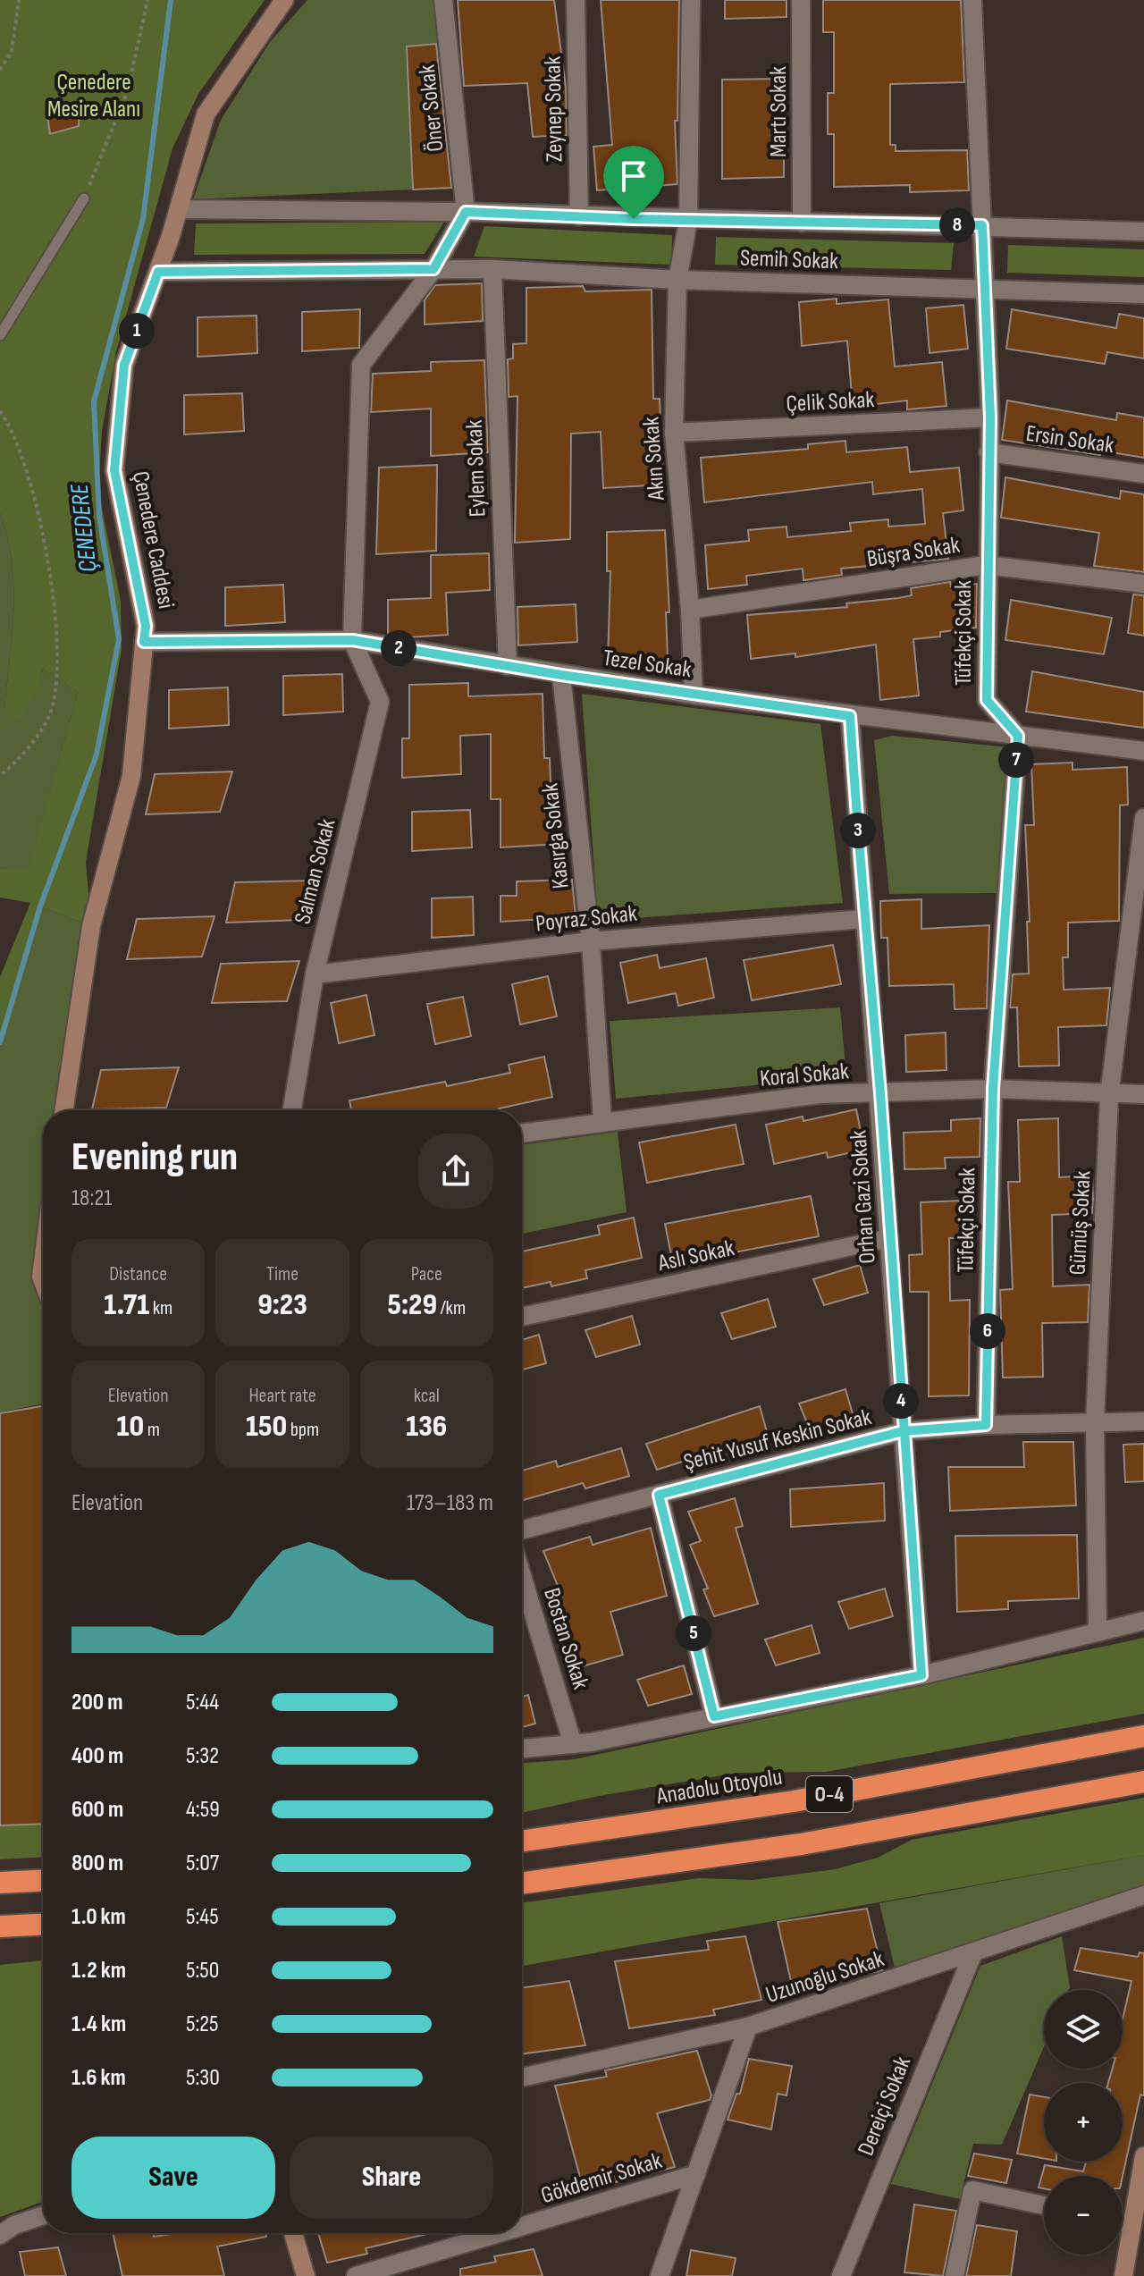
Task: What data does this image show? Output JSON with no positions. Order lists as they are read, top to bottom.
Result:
{
  "streets": {
    "highway": ["Anadolu Otoyolu", "O-4"],
    "street": [
      "Öner Sokak",
      "Zeynep Sokak",
      "Martı Sokak",
      "Semih Sokak",
      "Çelik Sokak",
      "Ersin Sokak",
      "Akın Sokak",
      "Eylem Sokak",
      "Çenedere Caddesi",
      "Büşra Sokak",
      "Tüfekçi Sokak",
      "Tezel Sokak",
      "Kasırga Sokak",
      "Salman Sokak",
      "Poyraz Sokak",
      "Koral Sokak",
      "Orhan Gazi Sokak",
      "Gümüş Sokak",
      "Aslı Sokak",
      "Şehit Yusuf Keskin Sokak",
      "Bostan Sokak",
      "Uzunoğlu Sokak",
      "Dereiçi Sokak",
      "Gökdemir Sokak"
    ]
  },
  "crossings": [
    ["Öner Sokak", "Semih Sokak"],
    ["Zeynep Sokak", "Semih Sokak"],
    ["Martı Sokak", "Semih Sokak"],
    ["Semih Sokak", "Akın Sokak"],
    ["Semih Sokak", "Eylem Sokak"],
    ["Semih Sokak", "Çenedere Caddesi"],
    ["Semih Sokak", "Tüfekçi Sokak"],
    ["Çelik Sokak", "Akın Sokak"],
    ["Çelik Sokak", "Tüfekçi Sokak"],
    ["Ersin Sokak", "Tüfekçi Sokak"],
    ["Akın Sokak", "Büşra Sokak"],
    ["Akın Sokak", "Tezel Sokak"],
    ["Eylem Sokak", "Tezel Sokak"],
    ["Çenedere Caddesi", "Tezel Sokak"],
    ["Büşra Sokak", "Tüfekçi Sokak"],
    ["Tüfekçi Sokak", "Tezel Sokak"],
    ["Tüfekçi Sokak", "Koral Sokak"],
    ["Tüfekçi Sokak", "Şehit Yusuf Keskin Sokak"],
    ["Tezel Sokak", "Kasırga Sokak"],
    ["Tezel Sokak", "Salman Sokak"],
    ["Tezel Sokak", "Orhan Gazi Sokak"],
    ["Kasırga Sokak", "Poyraz Sokak"],
    ["Kasırga Sokak", "Koral Sokak"],
    ["Salman Sokak", "Poyraz Sokak"],
    ["Poyraz Sokak", "Orhan Gazi Sokak"],
    ["Koral Sokak", "Orhan Gazi Sokak"],
    ["Koral Sokak", "Gümüş Sokak"],
    ["Orhan Gazi Sokak", "Aslı Sokak"],
    ["Orhan Gazi Sokak", "Şehit Yusuf Keskin Sokak"],
    ["Gümüş Sokak", "Şehit Yusuf Keskin Sokak"],
    ["Uzunoğlu Sokak", "Dereiçi Sokak"]
  ],
  "water": ["ÇENEDERE"],
  "parks": ["Çenedere Mesire Alanı"],
  "page": {
    "pins": [
      "8",
      "1",
      "2",
      "7",
      "3",
      "6",
      "4",
      "5"
    ],
    "heading": ["Evening run", "18:21"],
    "stats": [
      ["Distance", "1.71 km"],
      ["Time", "9:23"],
      ["Pace", "5:29 /km"],
      ["Elevation", "10 m"],
      ["Heart rate", "150 bpm"],
      ["kcal", "136"]
    ],
    "chart": ["Elevation", "173–183 m"],
    "list": [
      {
        "name": "200 m",
        "note": "5:44"
      },
      {
        "name": "400 m",
        "note": "5:32"
      },
      {
        "name": "600 m",
        "note": "4:59"
      },
      {
        "name": "800 m",
        "note": "5:07"
      },
      {
        "name": "1.0 km",
        "note": "5:45"
      },
      {
        "name": "1.2 km",
        "note": "5:50"
      },
      {
        "name": "1.4 km",
        "note": "5:25"
      },
      {
        "name": "1.6 km",
        "note": "5:30"
      }
    ],
    "map_buttons": ["+", "−"],
    "buttons": ["Save", "Share"]
  }
}
